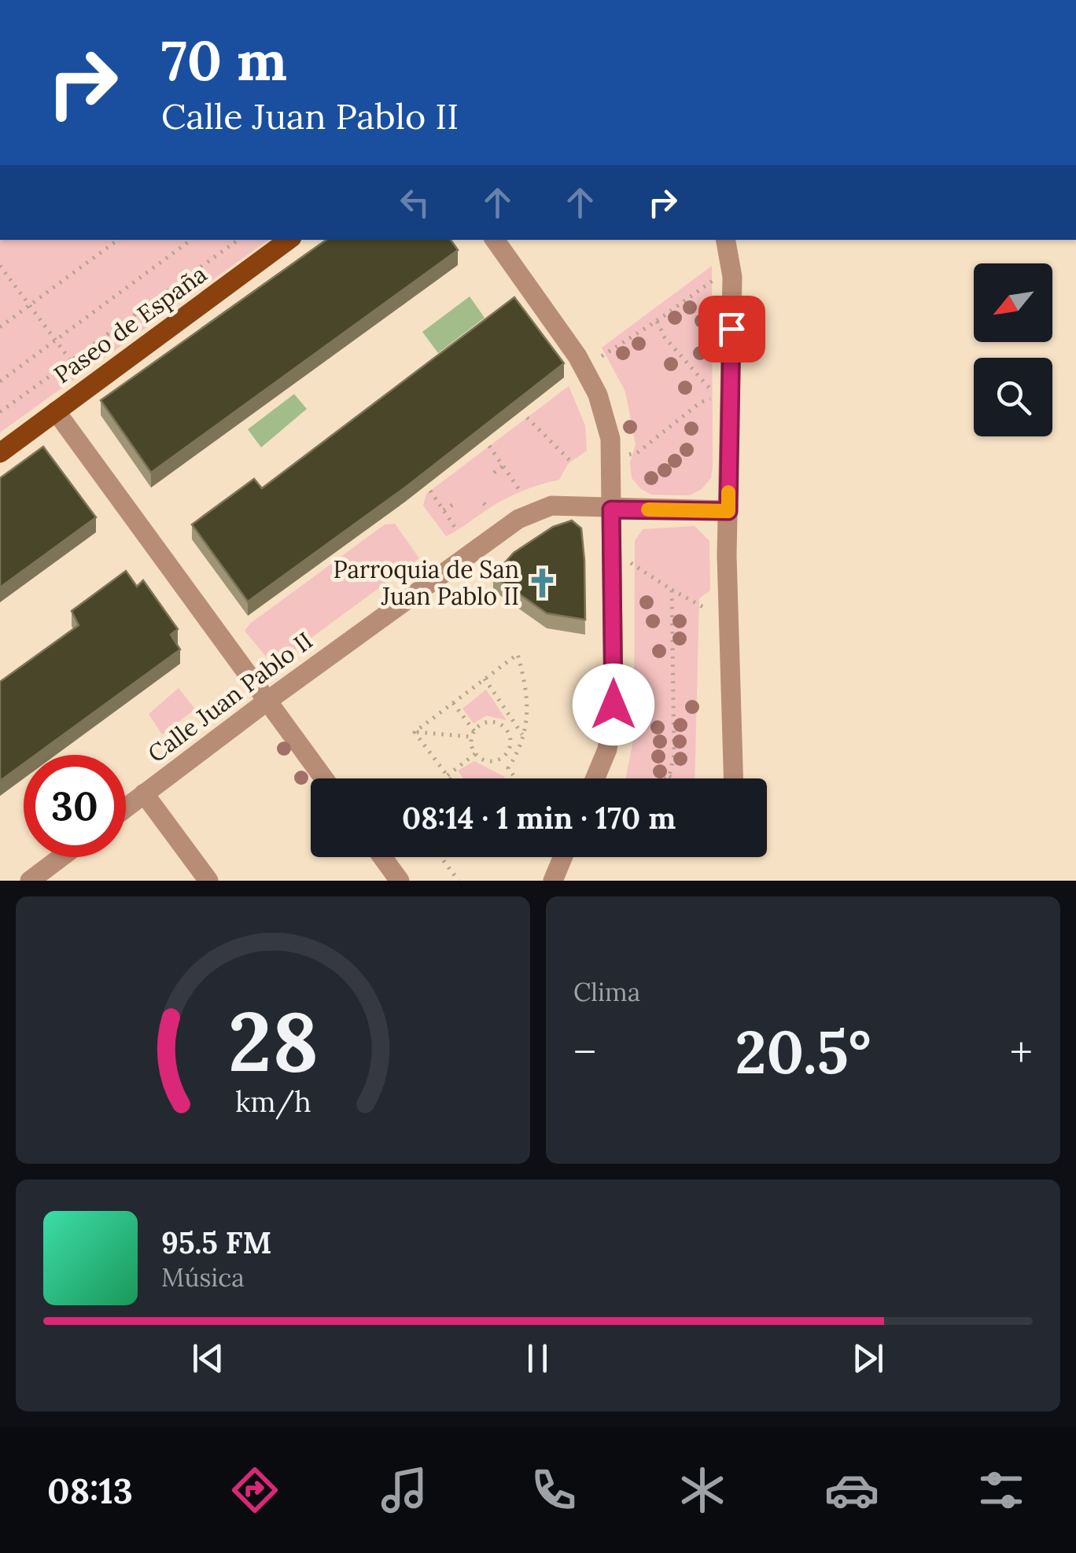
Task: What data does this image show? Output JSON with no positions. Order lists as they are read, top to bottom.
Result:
{
  "streets": {
    "main road": ["Paseo de España"],
    "street": ["Calle Juan Pablo II"]
  },
  "places": {
    "church": ["Parroquia de San Juan Pablo II"]
  },
  "north": "bottom left",
  "page": {
    "turn": ["70 m", "Calle Juan Pablo II"],
    "limit": "30",
    "trip": "08:14 · 1 min · 170 m",
    "tile": "Clima",
    "heat": ["−", "20.5°", "+"],
    "song": ["95.5 FM", "Música"],
    "tabs": "08:13",
    "gauge": ["28", "km/h"]
  }
}
